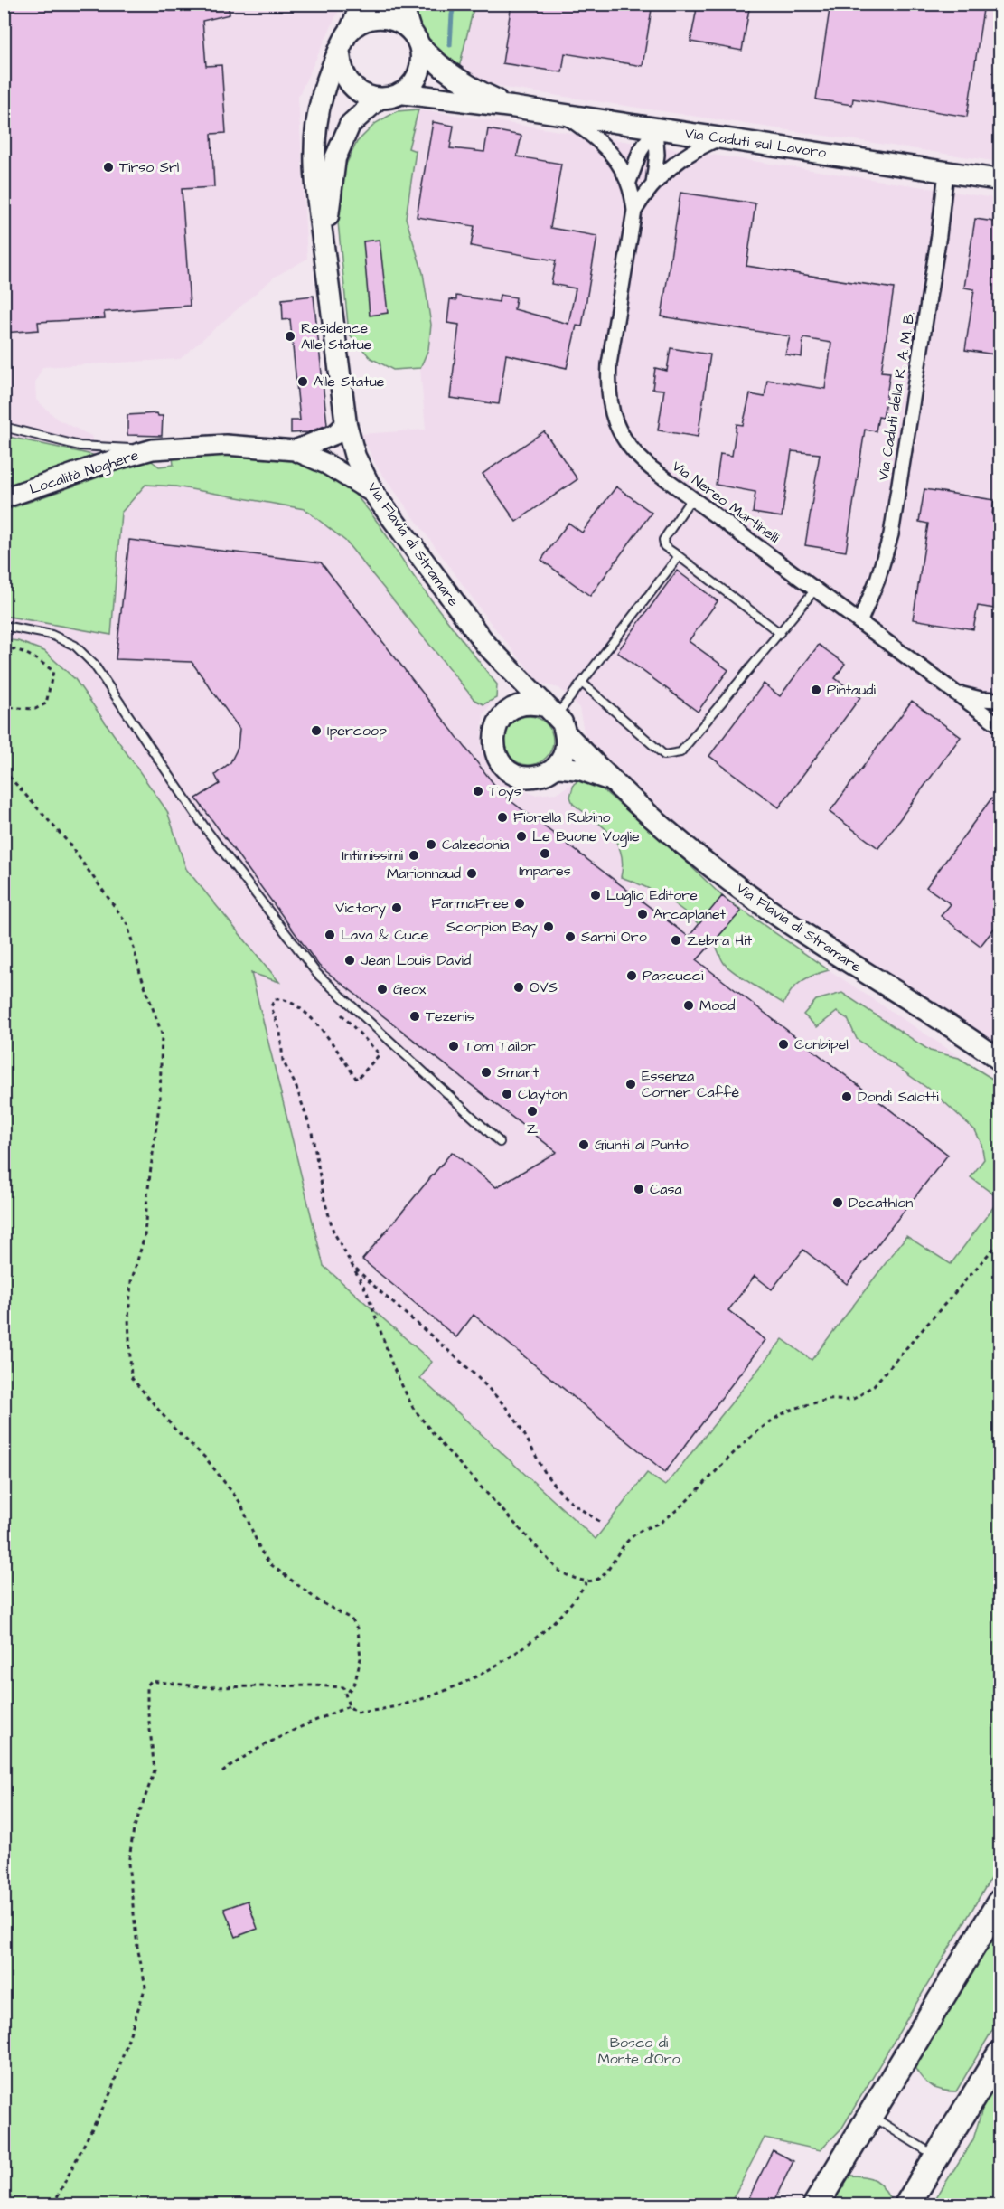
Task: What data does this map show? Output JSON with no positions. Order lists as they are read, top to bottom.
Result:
{
  "streets": {
    "main road": ["Via Caduti sul Lavoro", "Località Noghere", "Via Flavia di Stramare"],
    "street": ["Via Caduti della R. A. M. B.", "Via Nereo Martinelli"]
  },
  "crossings": [
    ["Via Caduti sul Lavoro", "Via Caduti della R. A. M. B."],
    ["Via Caduti sul Lavoro", "Via Nereo Martinelli"],
    ["Via Caduti sul Lavoro", "Via Flavia di Stramare"],
    ["Via Caduti della R. A. M. B.", "Via Nereo Martinelli"],
    ["Località Noghere", "Via Flavia di Stramare"]
  ],
  "parks": ["Bosco di Monte d'Oro"],
  "places": [
    "Tirso Srl",
    "Residence Alle Statue",
    "Alle Statue",
    "Pintaudi",
    "Ipercoop",
    "Toys",
    "Fiorella Rubino",
    "Le Buone Voglie",
    "Calzedonia",
    "Impares",
    "Intimissimi",
    "Marionnaud",
    "Luglio Editore",
    "FarmaFree",
    "Victory",
    "Arcaplanet",
    "Scorpion Bay",
    "Lava & Cuce",
    "Sarni Oro",
    "Zebra Hit",
    "Jean Louis David",
    "Pascucci",
    "OVS",
    "Geox",
    "Mood",
    "Tezenis",
    "Conbipel",
    "Tom Tailor",
    "Smart",
    "Essenza Corner Caffè",
    "Clayton",
    "Dondi Salotti",
    "Z",
    "Giunti al Punto",
    "Casa",
    "Decathlon"
  ]
}
